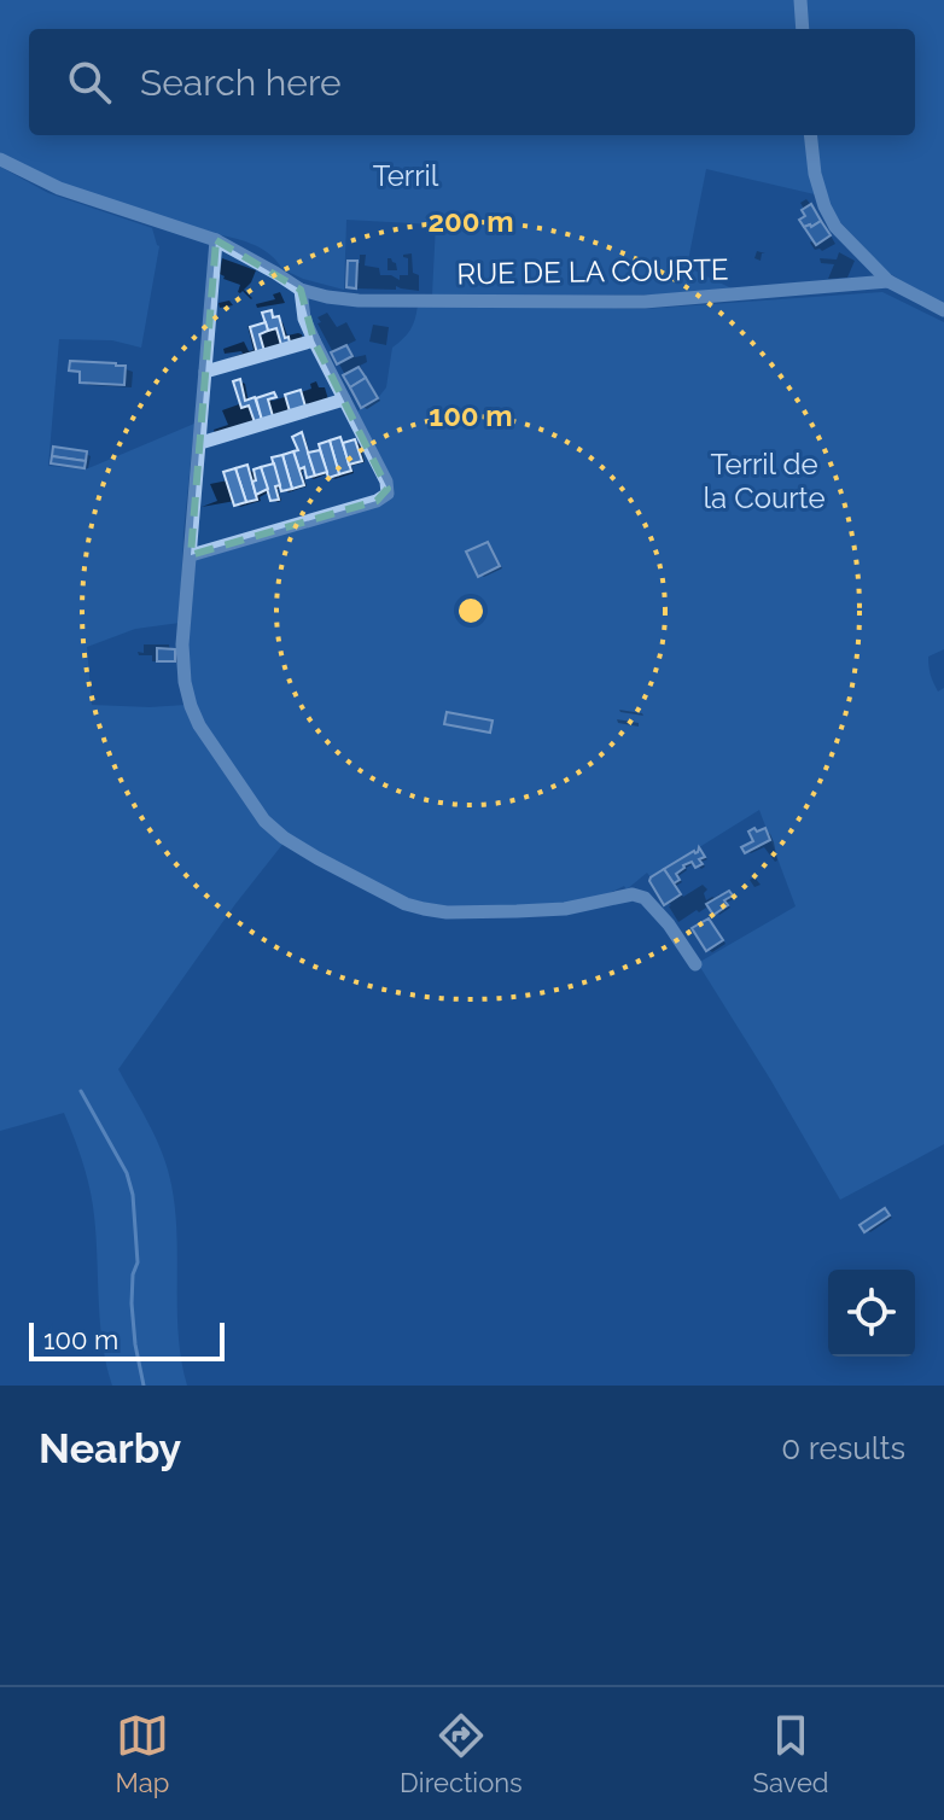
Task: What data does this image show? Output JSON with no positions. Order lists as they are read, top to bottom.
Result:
{
  "streets": {
    "street": ["RUE DE LA COURTE"]
  },
  "parks": ["Terril", "Terril de la Courte"],
  "scale_bar": "100 m",
  "page": {
    "search": "Search here",
    "scale": "100 m",
    "heading": ["Nearby", "0 results"],
    "nav": ["Map", "Directions", "Saved"]
  },
  "rings": ["200 m", "100 m"]
}
